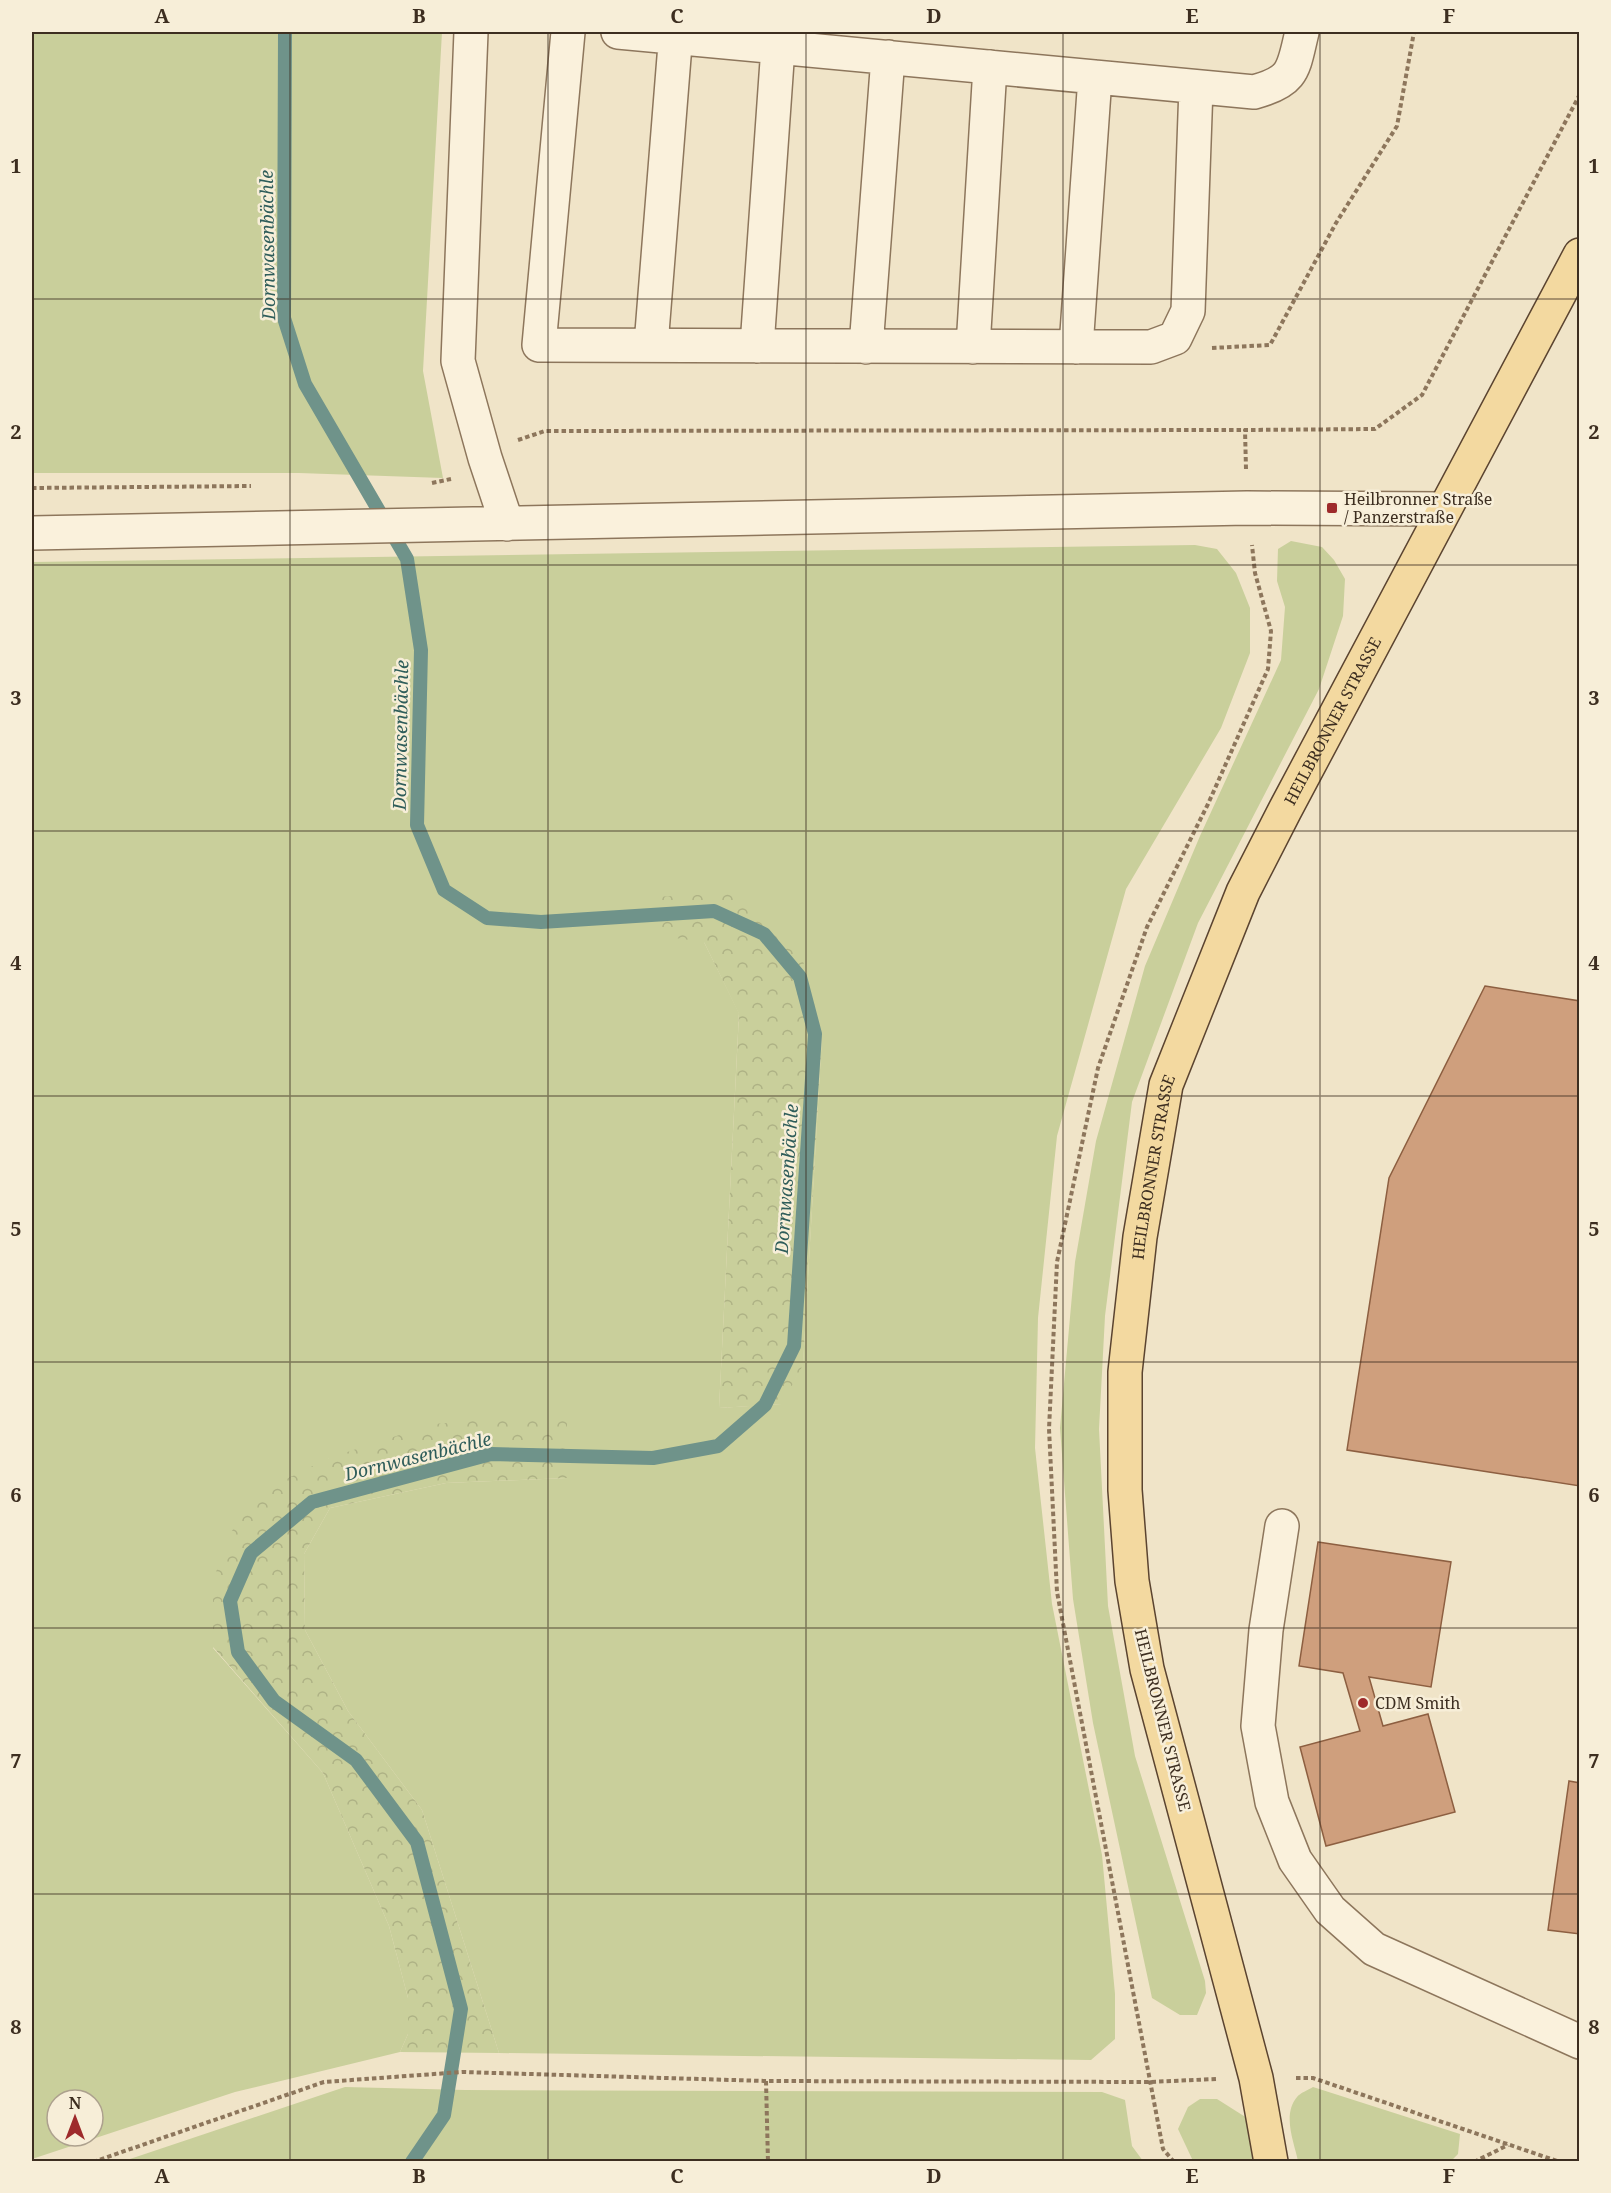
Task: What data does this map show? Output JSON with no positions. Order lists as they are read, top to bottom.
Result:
{
  "streets": {
    "main road": ["HEILBRONNER STRASSE"]
  },
  "water": ["Dornwasenbächle"],
  "places": {
    "transit": ["Heilbronner Straße / Panzerstraße"],
    "other": ["CDM Smith"]
  },
  "north": "top",
  "grid": {
    "columns": [
      "A",
      "B",
      "C",
      "D",
      "E",
      "F"
    ],
    "rows": [
      "1",
      "2",
      "3",
      "4",
      "5",
      "6",
      "7",
      "8"
    ]
  }
}
